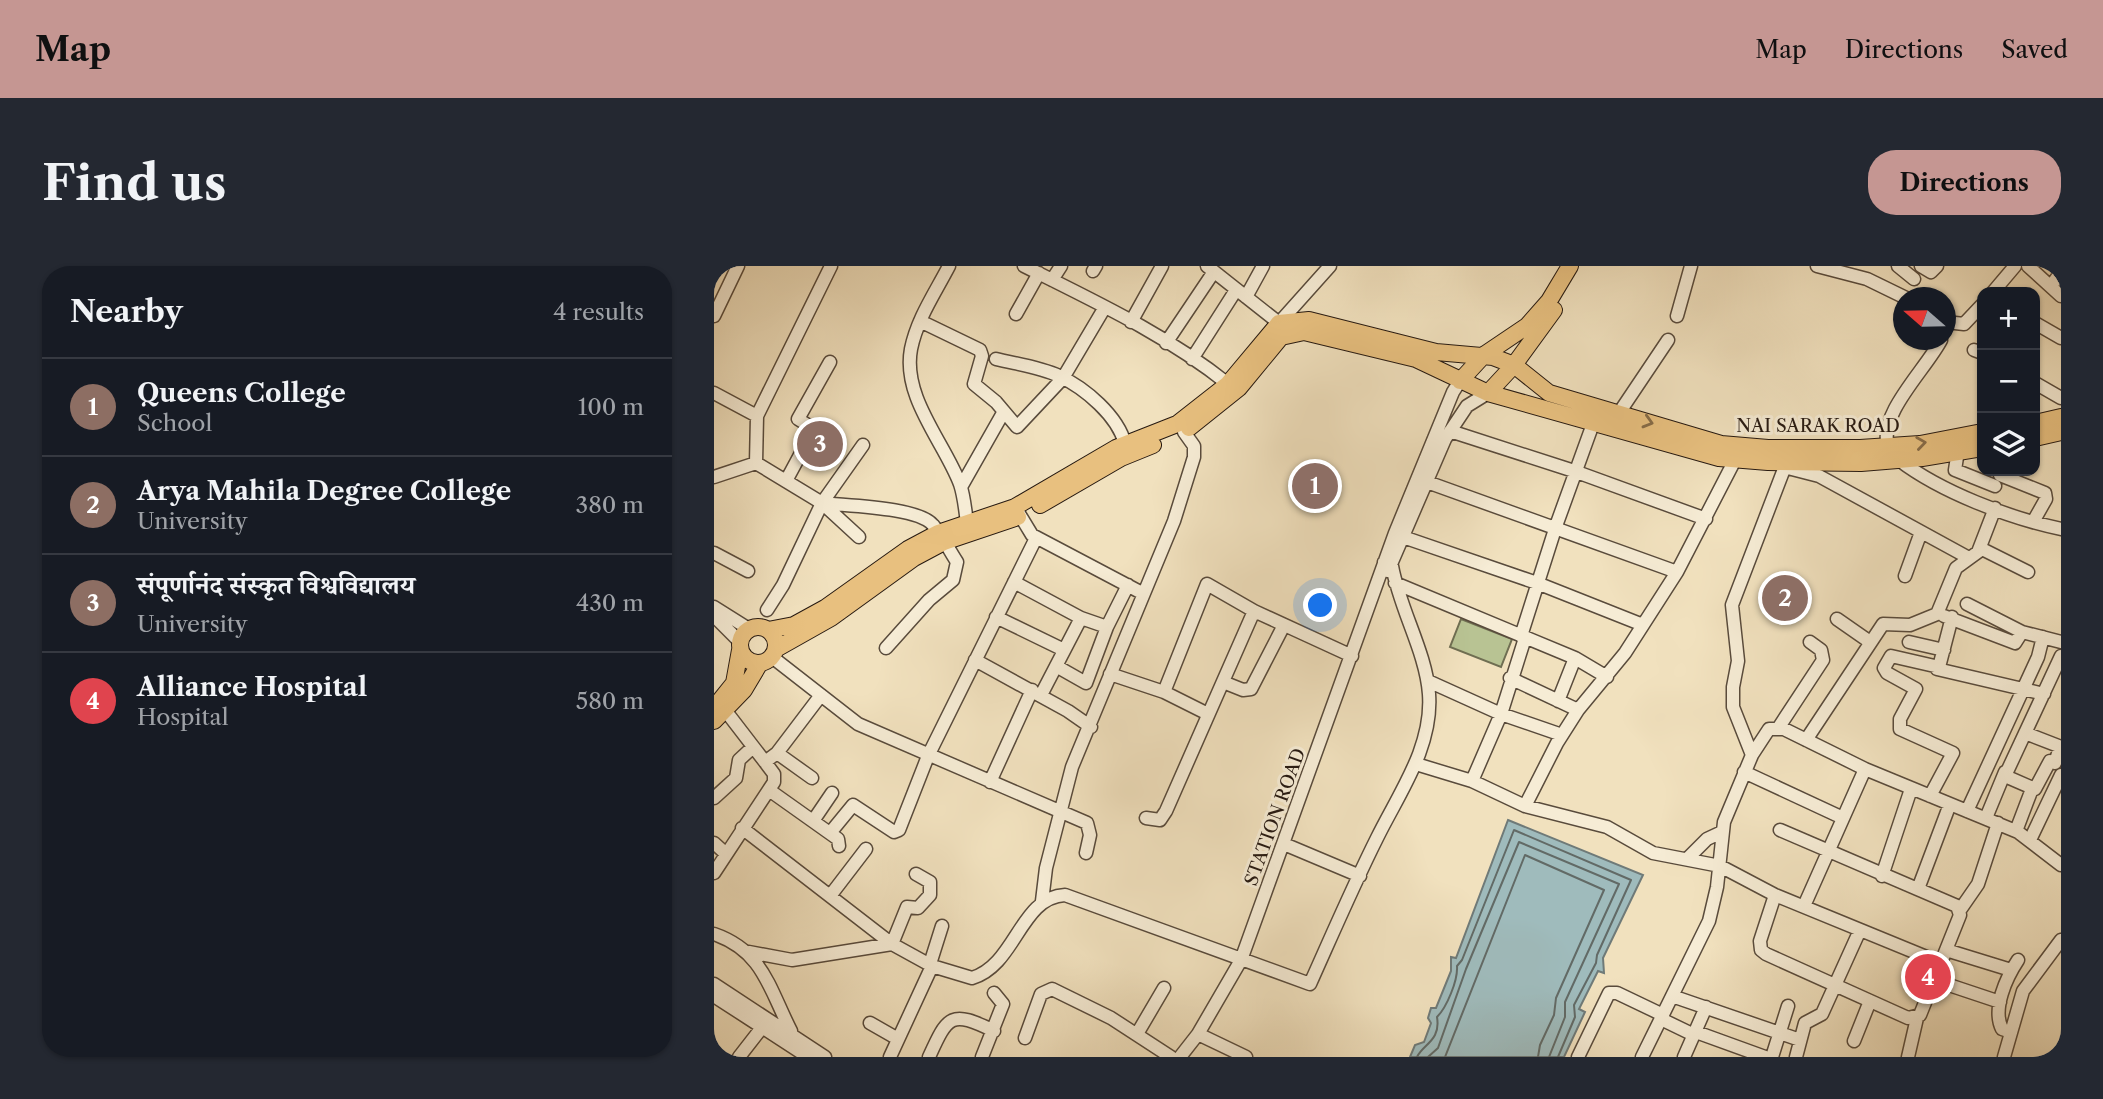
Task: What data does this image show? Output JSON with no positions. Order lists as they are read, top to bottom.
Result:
{
  "streets": {
    "main road": ["NAI SARAK ROAD"],
    "street": ["STATION ROAD"]
  },
  "crossings": [
    ["NAI SARAK ROAD", "STATION ROAD"]
  ],
  "north": "left",
  "page": {
    "header": "Map",
    "nav": ["Map", "Directions", "Saved"],
    "buttons": "Directions",
    "title": "Find us",
    "heading": ["Nearby", "4 results"],
    "map_buttons": ["+", "−"],
    "list": [
      {
        "mark": "1",
        "name": "Queens College",
        "note": "School",
        "value": "100 m"
      },
      {
        "mark": "2",
        "name": "Arya Mahila Degree College",
        "note": "University",
        "value": "380 m"
      },
      {
        "mark": "3",
        "name": "संपूर्णानंद संस्कृत विश्वविद्यालय",
        "note": "University",
        "value": "430 m"
      },
      {
        "mark": "4",
        "name": "Alliance Hospital",
        "note": "Hospital",
        "value": "580 m"
      }
    ],
    "pins": [
      "3",
      "1",
      "2",
      "4"
    ]
  }
}
